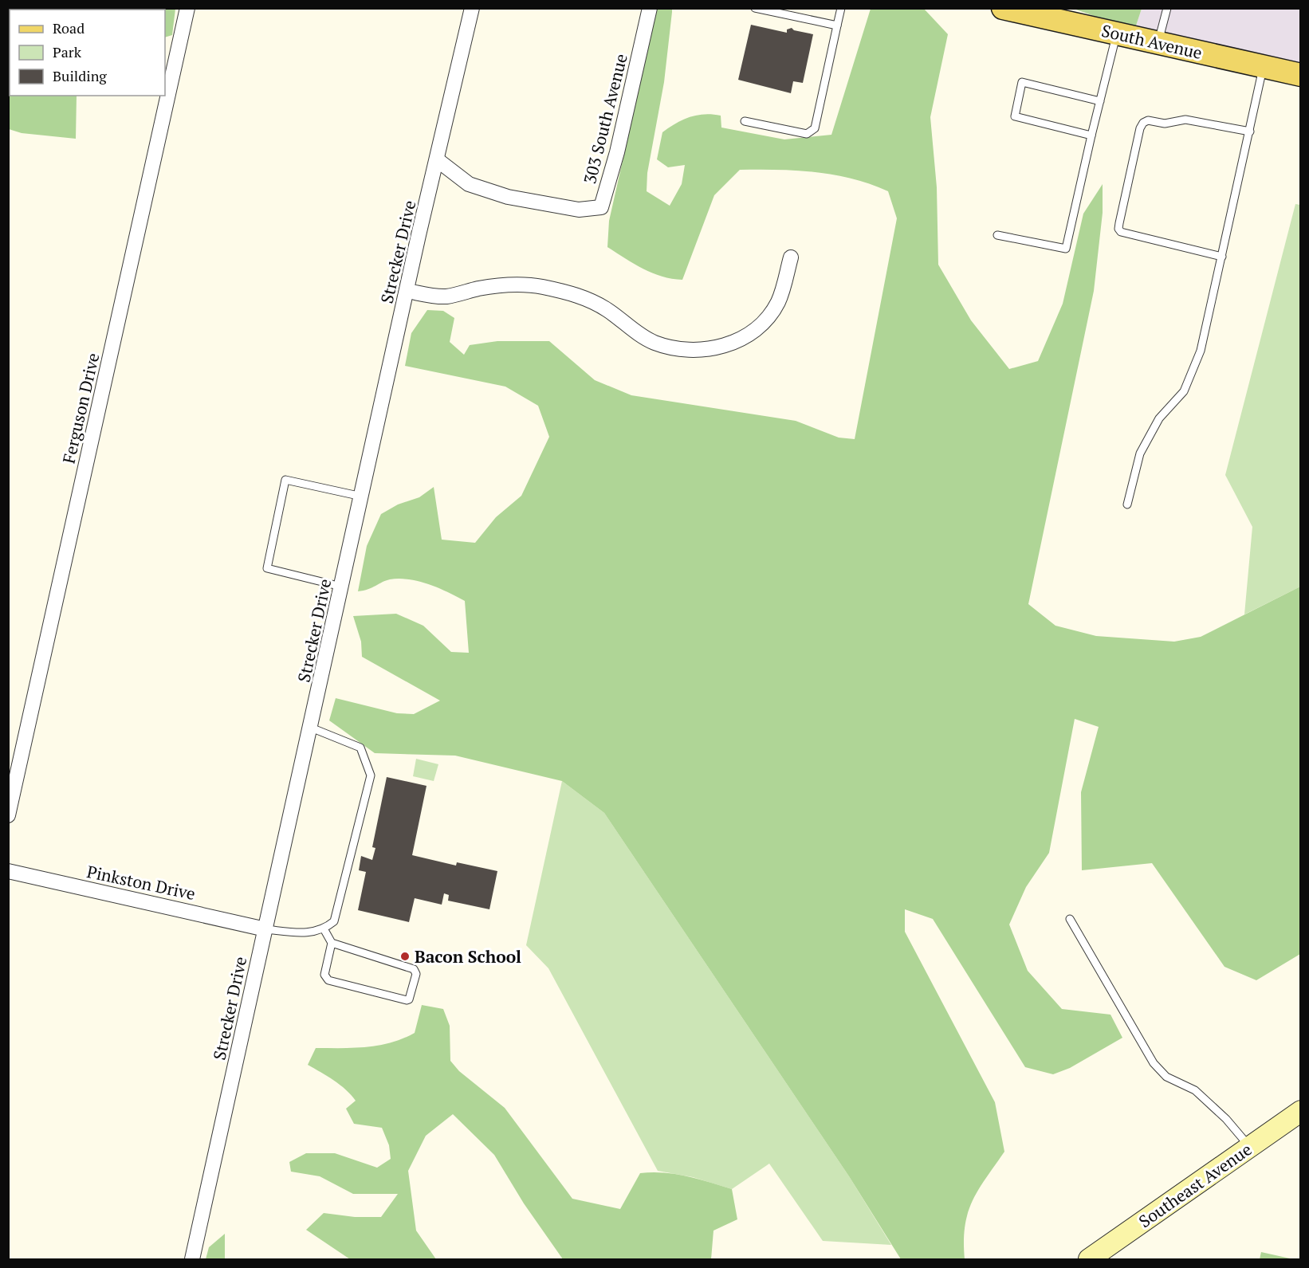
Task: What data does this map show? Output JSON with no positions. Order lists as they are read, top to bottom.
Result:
{
  "streets": {
    "main road": ["South Avenue"],
    "street": [
      "303 South Avenue",
      "Strecker Drive",
      "Ferguson Drive",
      "Pinkston Drive",
      "Southeast Avenue"
    ]
  },
  "crossings": [
    ["303 South Avenue", "Strecker Drive"],
    ["Strecker Drive", "Pinkston Drive"]
  ],
  "places": ["Bacon School"],
  "legend": ["Road", "Park", "Building"]
}
